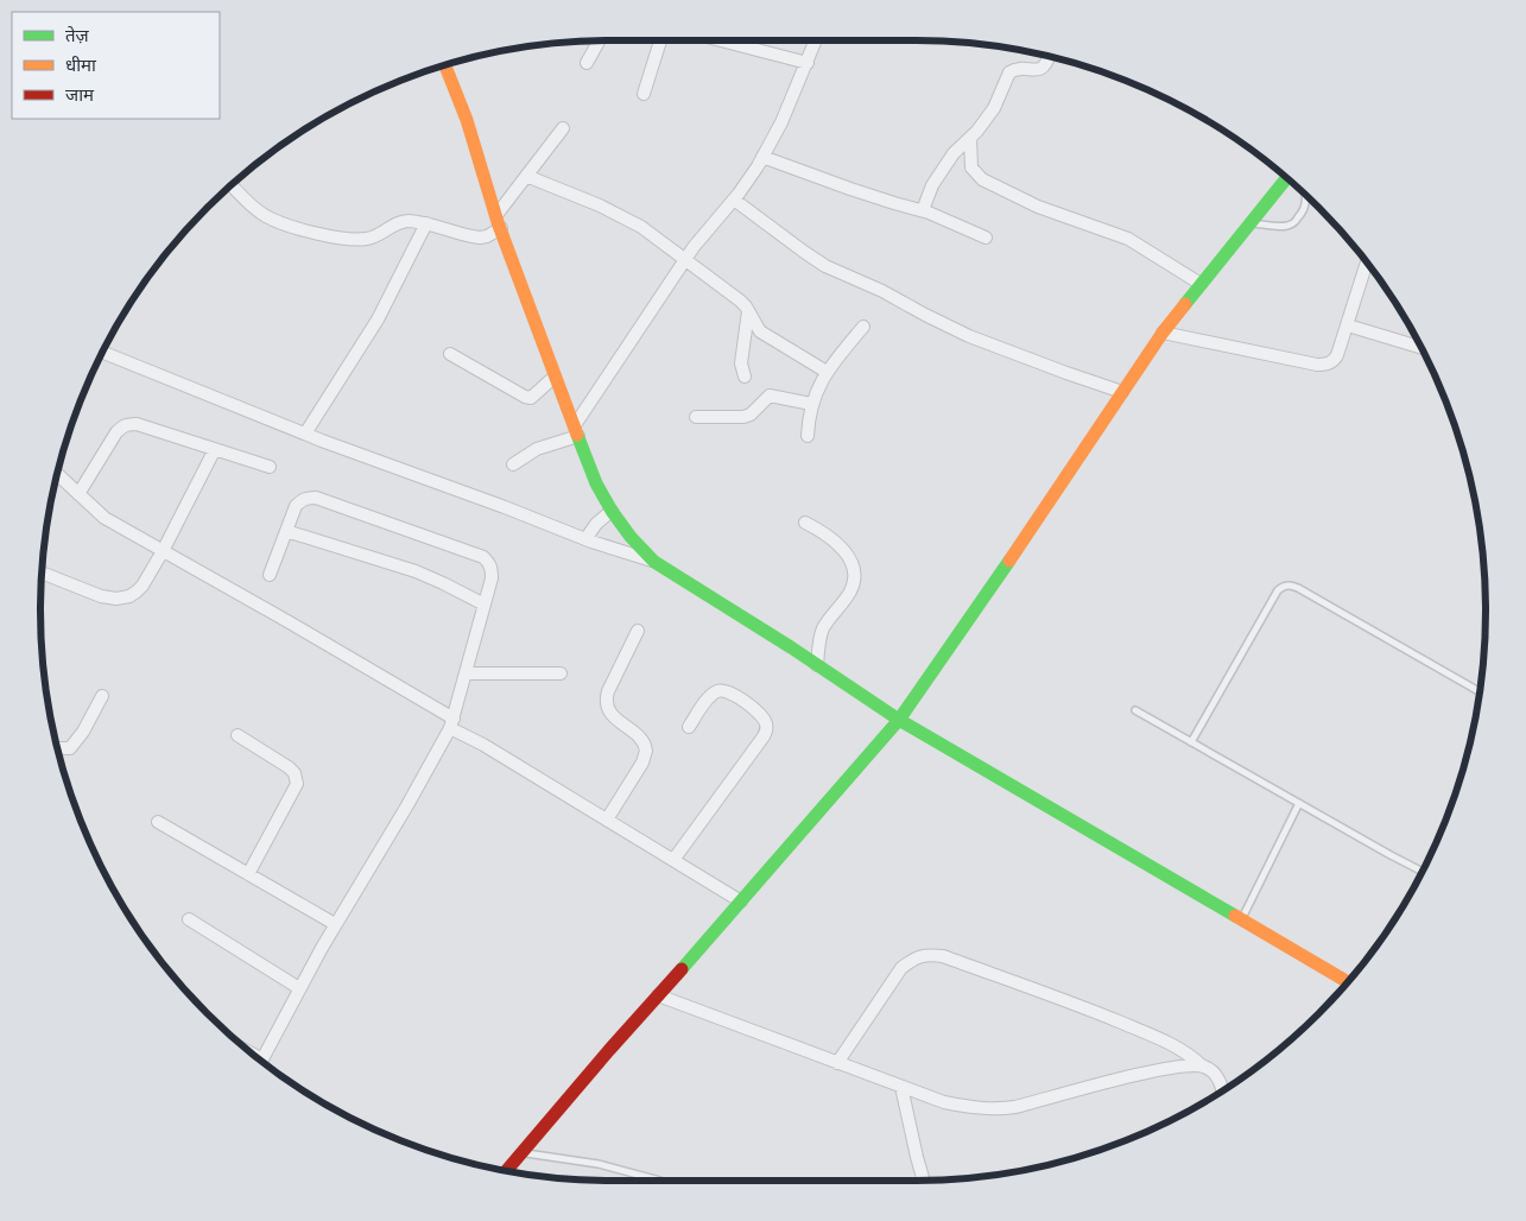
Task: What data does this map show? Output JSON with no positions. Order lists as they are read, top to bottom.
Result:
{
  "legend": ["तेज़", "धीमा", "जाम"]
}
